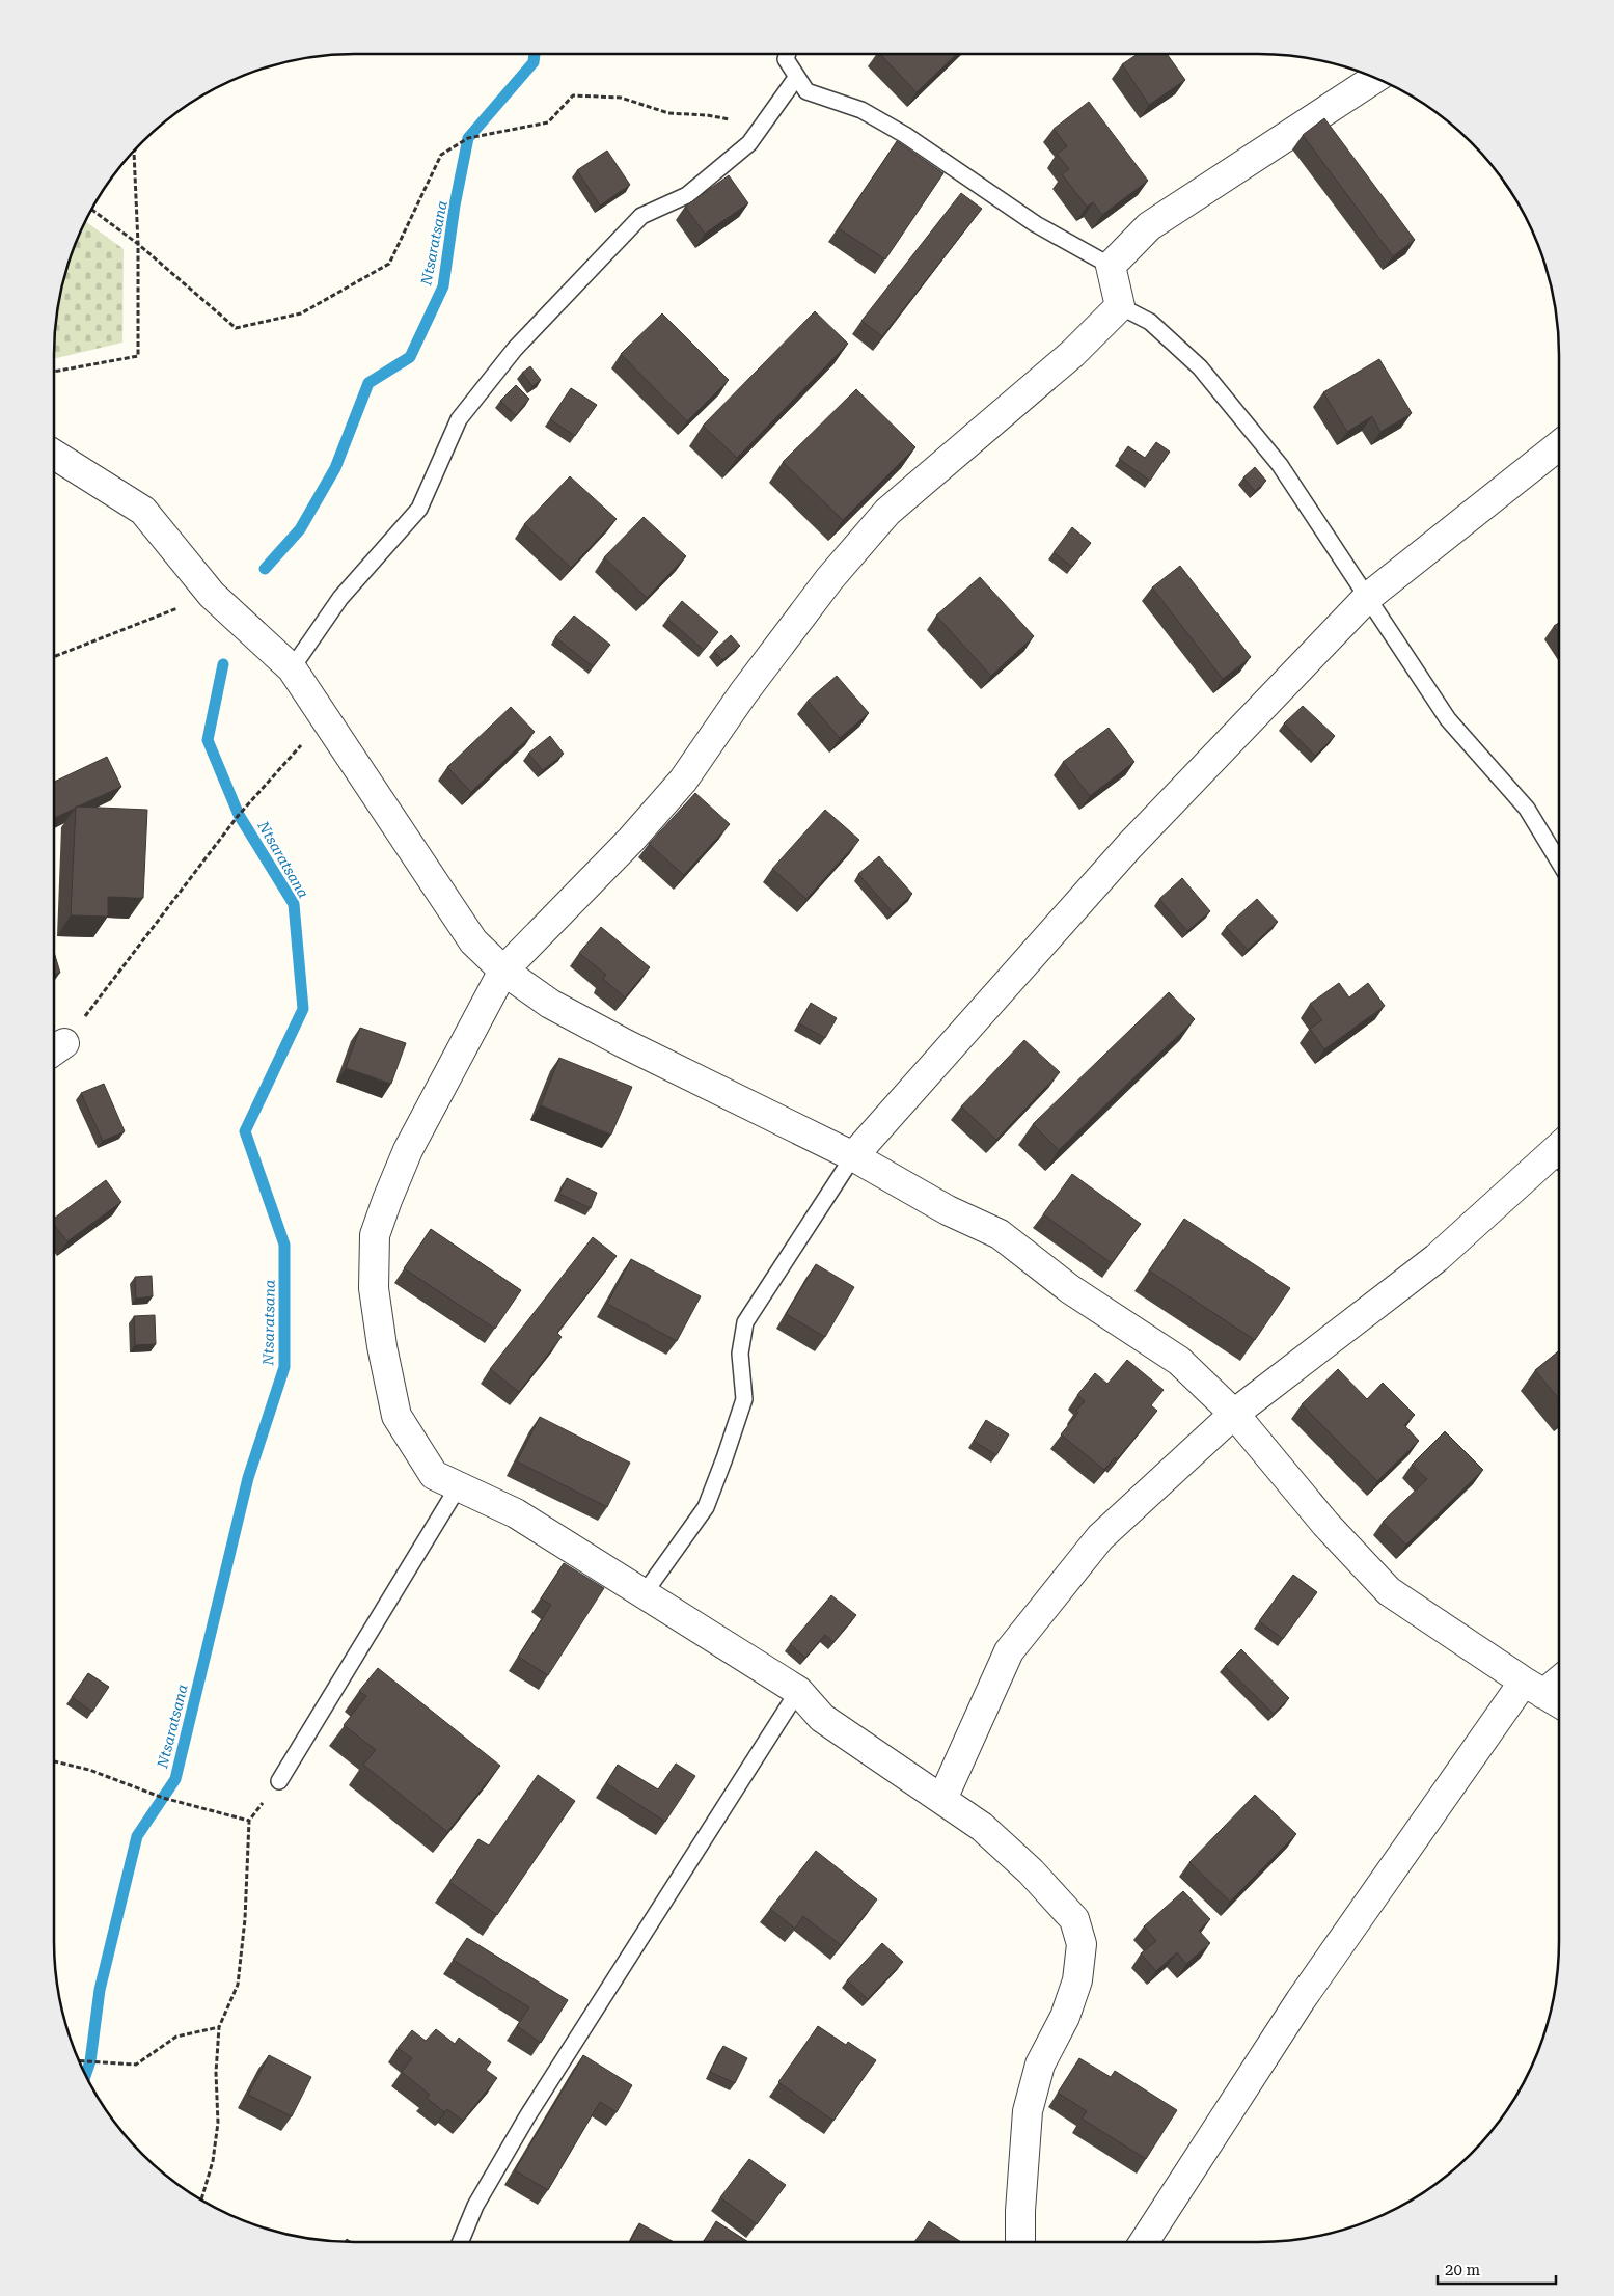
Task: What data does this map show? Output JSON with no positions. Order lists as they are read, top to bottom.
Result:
{
  "water": ["Ntsaratsana"],
  "scale_bar": "20 m"
}
